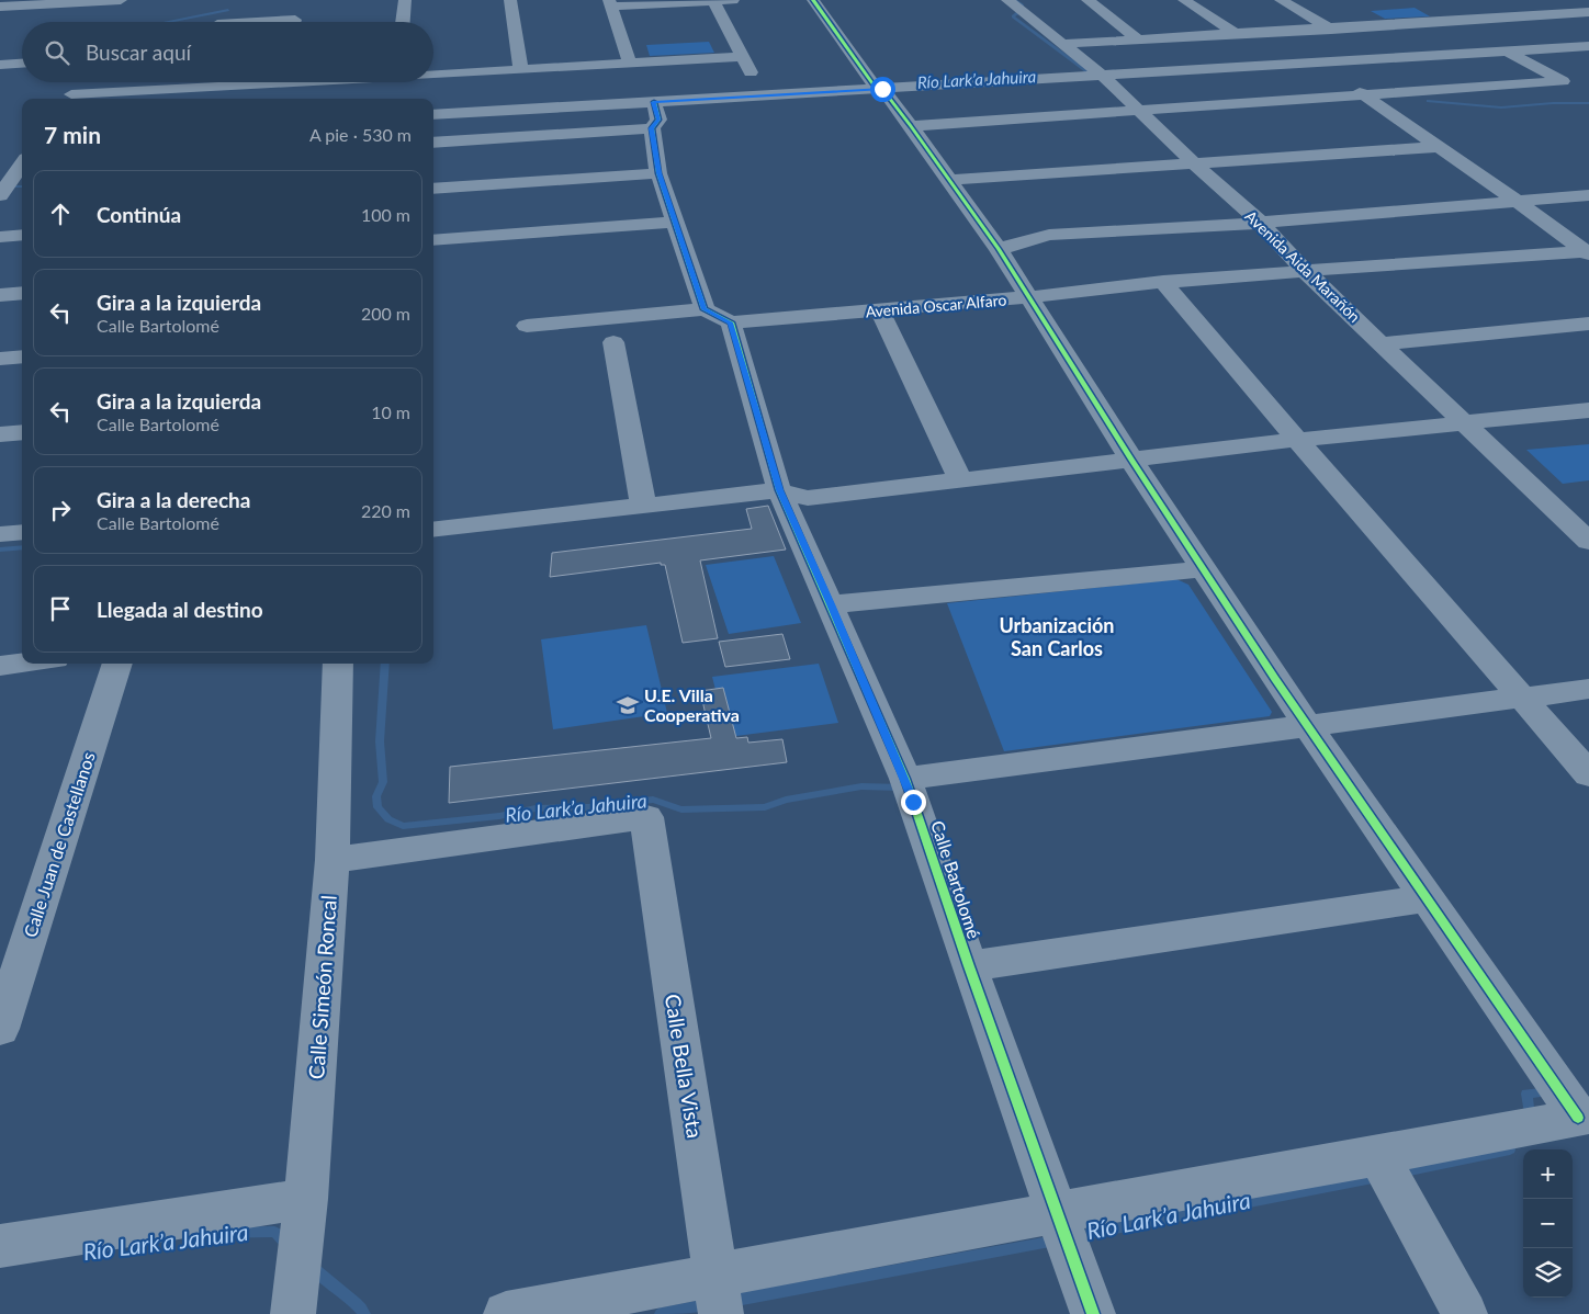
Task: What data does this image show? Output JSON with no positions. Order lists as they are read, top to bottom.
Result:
{
  "streets": {
    "street": [
      "Avenida Aida Marañón",
      "Avenida Oscar Alfaro",
      "Calle Juan de Castellanos",
      "Calle Bartolomé",
      "Calle Simeón Roncal",
      "Calle Bella Vista"
    ]
  },
  "crossings": [
    ["Avenida Aida Marañón", "Avenida Oscar Alfaro"],
    ["Avenida Oscar Alfaro", "Calle Bartolomé"],
    ["Calle Simeón Roncal", "Calle Bella Vista"]
  ],
  "districts": ["Urbanización San Carlos"],
  "water": ["Río Lark’a Jahuira"],
  "places": {
    "school or university": ["U.E. Villa Cooperativa"]
  },
  "page": {
    "search": "Buscar aquí",
    "heading": ["7 min", "A pie · 530 m"],
    "list": [
      ["Continúa", "100 m"],
      ["Gira a la izquierda", "Calle Bartolomé", "200 m"],
      ["Gira a la izquierda", "Calle Bartolomé", "10 m"],
      ["Gira a la derecha", "Calle Bartolomé", "220 m"],
      "Llegada al destino"
    ],
    "map_buttons": ["+", "−"]
  }
}
